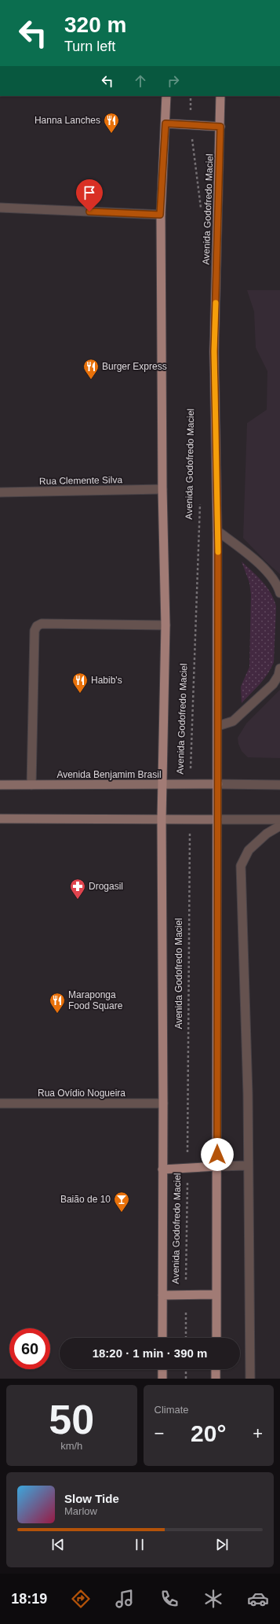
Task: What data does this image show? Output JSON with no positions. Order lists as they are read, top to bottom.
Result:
{
  "streets": {
    "main road": ["Avenida Godofredo Maciel", "Avenida Benjamim Brasil"],
    "street": ["Rua Clemente Silva", "Rua Ovídio Nogueira"]
  },
  "crossings": [
    ["Avenida Godofredo Maciel", "Rua Clemente Silva"],
    ["Avenida Godofredo Maciel", "Avenida Benjamim Brasil"],
    ["Avenida Godofredo Maciel", "Rua Ovídio Nogueira"]
  ],
  "places": {
    "restaurant": [
      "Hanna Lanches",
      "Burger Express",
      "Habib's",
      "Maraponga Food Square"
    ],
    "pharmacy": ["Drogasil"],
    "bar": ["Baião de 10"]
  },
  "page": {
    "turn": ["320 m", "Turn left"],
    "limit": "60",
    "trip": "18:20 · 1 min · 390 m",
    "tile": [
      ["50", "km/h"],
      "Climate"
    ],
    "heat": ["−", "20°", "+"],
    "song": ["Slow Tide", "Marlow"],
    "tabs": "18:19"
  }
}
